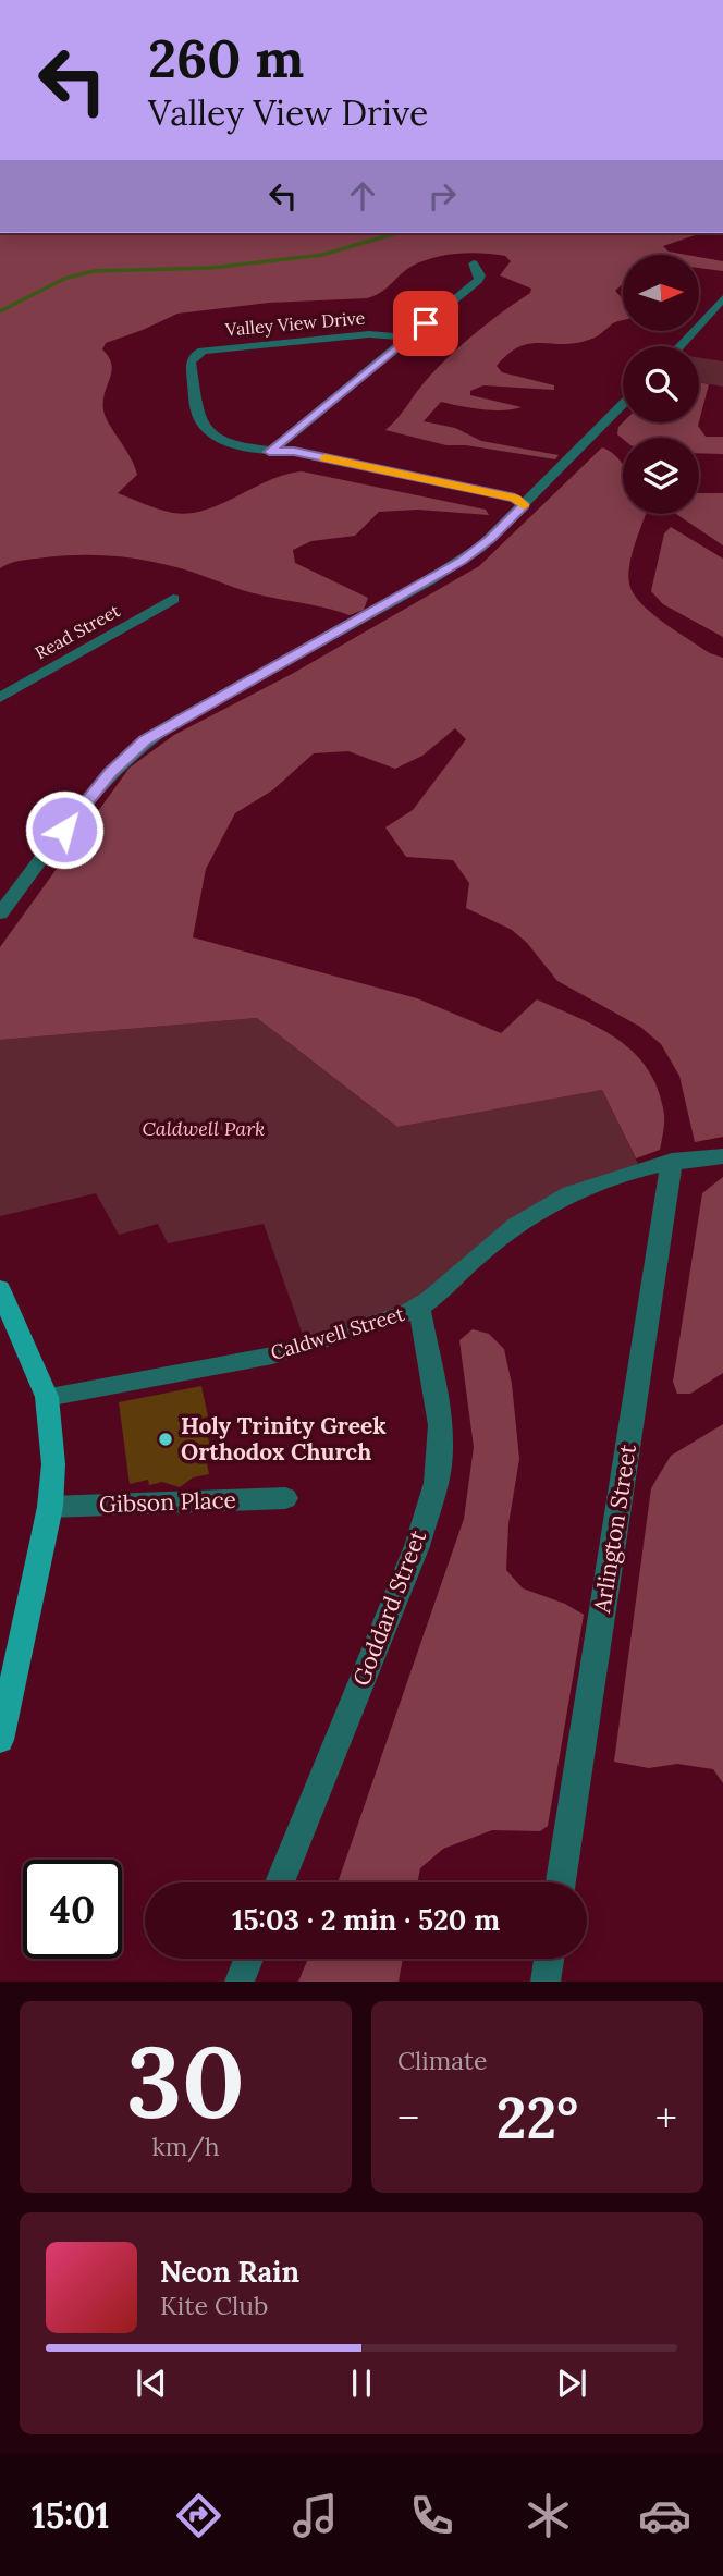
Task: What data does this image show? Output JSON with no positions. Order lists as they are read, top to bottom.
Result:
{
  "streets": {
    "street": [
      "Valley View Drive",
      "Read Street",
      "Caldwell Street",
      "Gibson Place",
      "Arlington Street",
      "Goddard Street"
    ]
  },
  "crossings": [
    ["Caldwell Street", "Arlington Street"],
    ["Caldwell Street", "Goddard Street"]
  ],
  "parks": ["Caldwell Park"],
  "places": ["Holy Trinity Greek Orthodox Church"],
  "north": "right",
  "page": {
    "turn": ["260 m", "Valley View Drive"],
    "limit": "40",
    "trip": "15:03 · 2 min · 520 m",
    "tile": [
      ["30", "km/h"],
      "Climate"
    ],
    "heat": ["−", "22°", "+"],
    "song": ["Neon Rain", "Kite Club"],
    "tabs": "15:01"
  }
}
